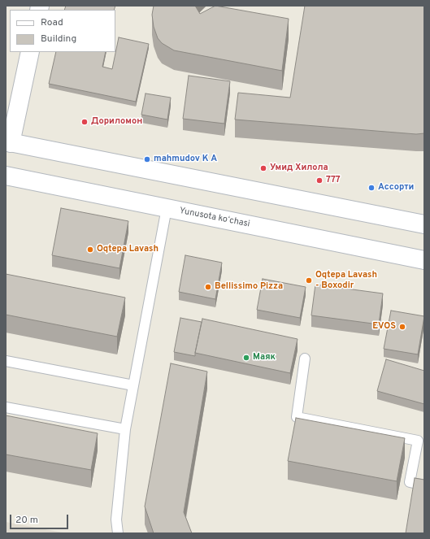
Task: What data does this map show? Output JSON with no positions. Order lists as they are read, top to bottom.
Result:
{
  "streets": {
    "main road": ["Yunusota koʻchasi"]
  },
  "places": [
    "Дориломон",
    "mahmudov K A",
    "Умид Хилола",
    "777",
    "Ассорти",
    "Oqtepa Lavash",
    "Oqtepa Lavash - Boxodir",
    "Bellissimo Pizza",
    "EVOS",
    "Маяк"
  ],
  "legend": ["Road", "Building"],
  "scale_bar": "20 m"
}
